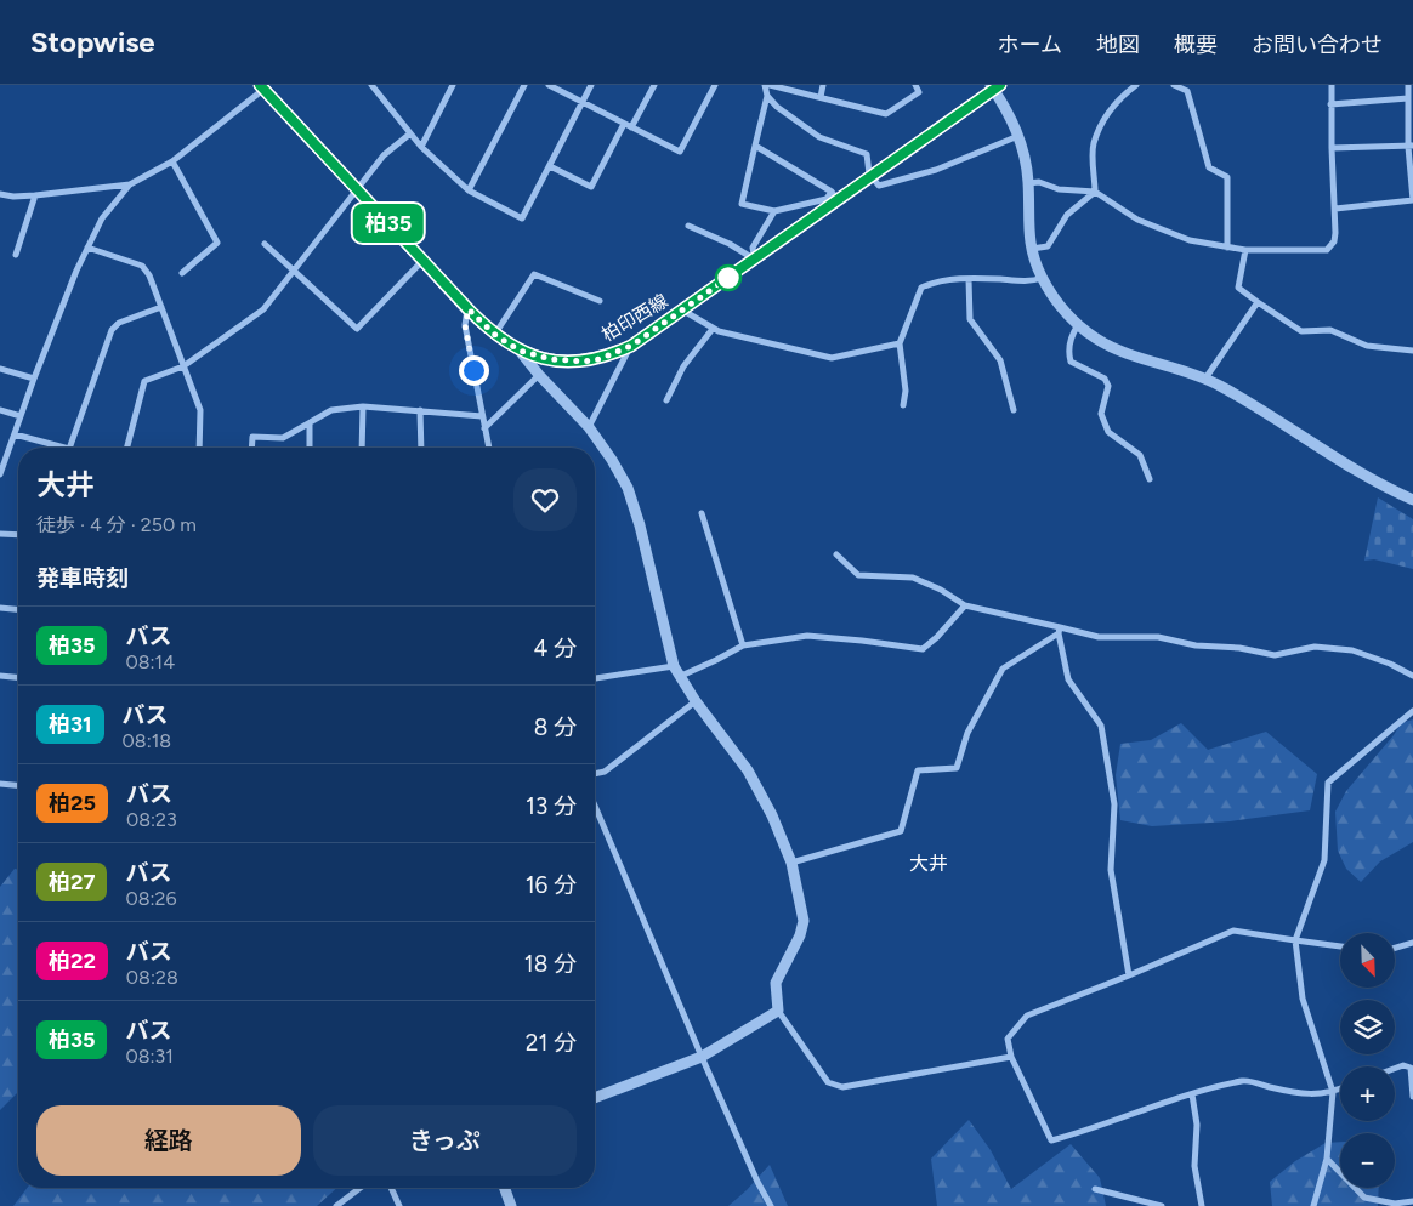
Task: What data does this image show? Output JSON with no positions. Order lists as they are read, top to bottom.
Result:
{
  "streets": {
    "main road": ["柏印西線"]
  },
  "districts": ["大井"],
  "lines": ["bus line 柏35"],
  "north": "bottom right",
  "page": {
    "header": "Stopwise",
    "nav": [
      "ホーム",
      "地図",
      "概要",
      "お問い合わせ"
    ],
    "on_map": "柏35",
    "heading": [
      ["大井", "徒歩 · 4 分 · 250 m"],
      "発車時刻"
    ],
    "list": [
      {
        "mark": "柏35",
        "name": "バス",
        "note": "08:14",
        "value": "4 分"
      },
      {
        "mark": "柏31",
        "name": "バス",
        "note": "08:18",
        "value": "8 分"
      },
      {
        "mark": "柏25",
        "name": "バス",
        "note": "08:23",
        "value": "13 分"
      },
      {
        "mark": "柏27",
        "name": "バス",
        "note": "08:26",
        "value": "16 分"
      },
      {
        "mark": "柏22",
        "name": "バス",
        "note": "08:28",
        "value": "18 分"
      },
      {
        "mark": "柏35",
        "name": "バス",
        "note": "08:31",
        "value": "21 分"
      }
    ],
    "map_buttons": ["+", "−"],
    "buttons": ["経路", "きっぷ"]
  }
}
